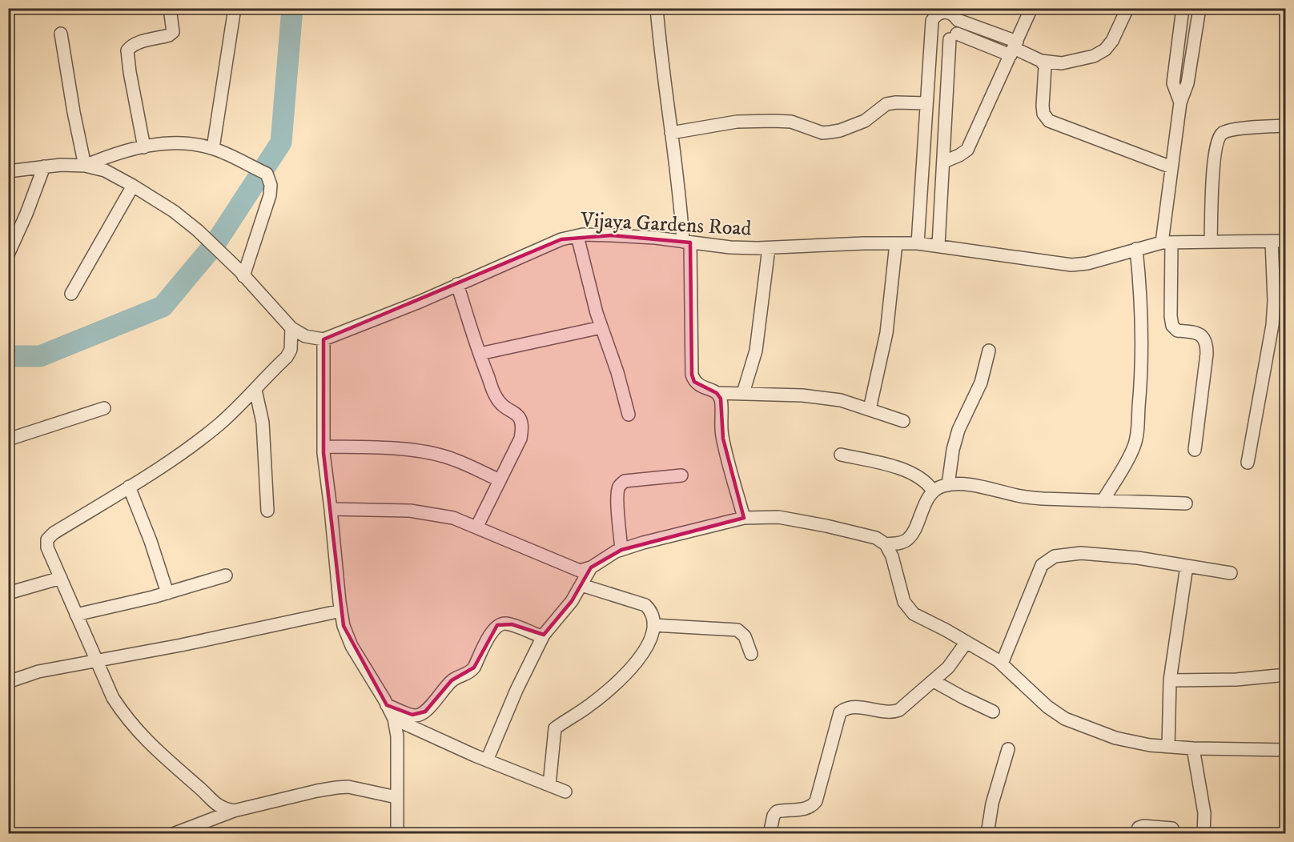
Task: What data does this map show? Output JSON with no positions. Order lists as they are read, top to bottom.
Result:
{
  "streets": {
    "street": ["Vijaya Gardens Road"]
  }
}
